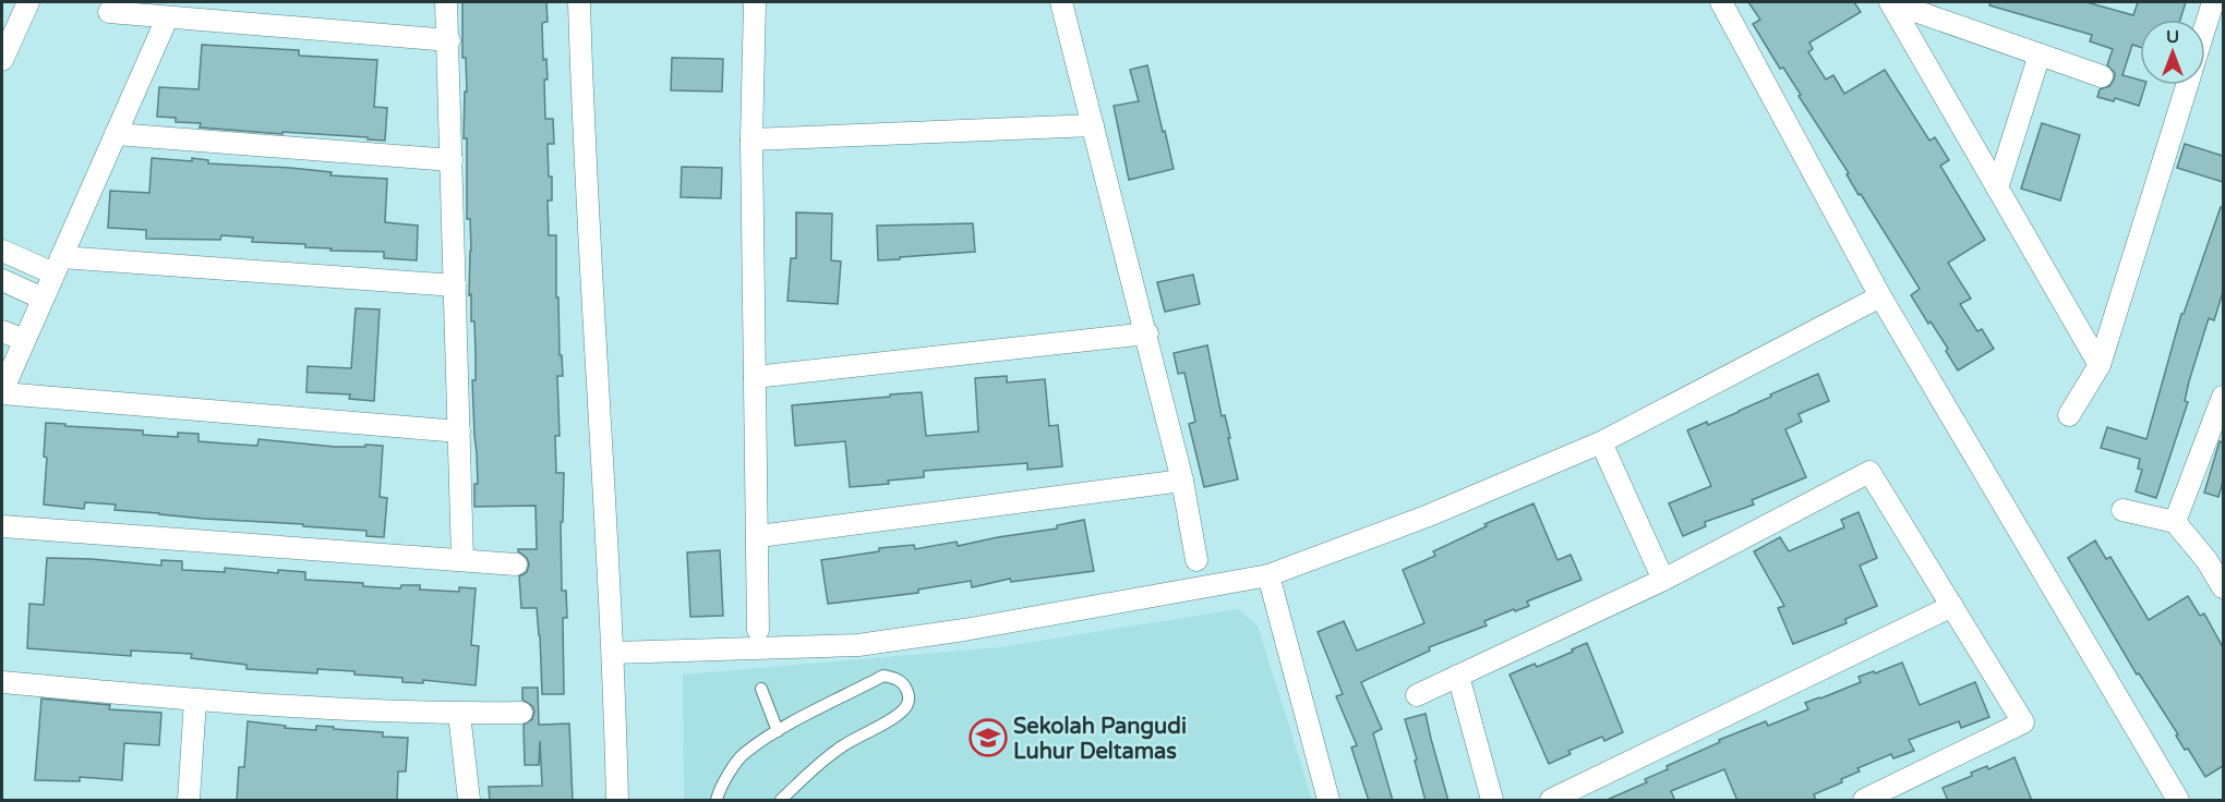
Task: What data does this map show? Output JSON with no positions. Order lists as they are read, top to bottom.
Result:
{
  "places": {
    "school or university": ["Sekolah Pangudi Luhur Deltamas"]
  },
  "north": "top"
}
